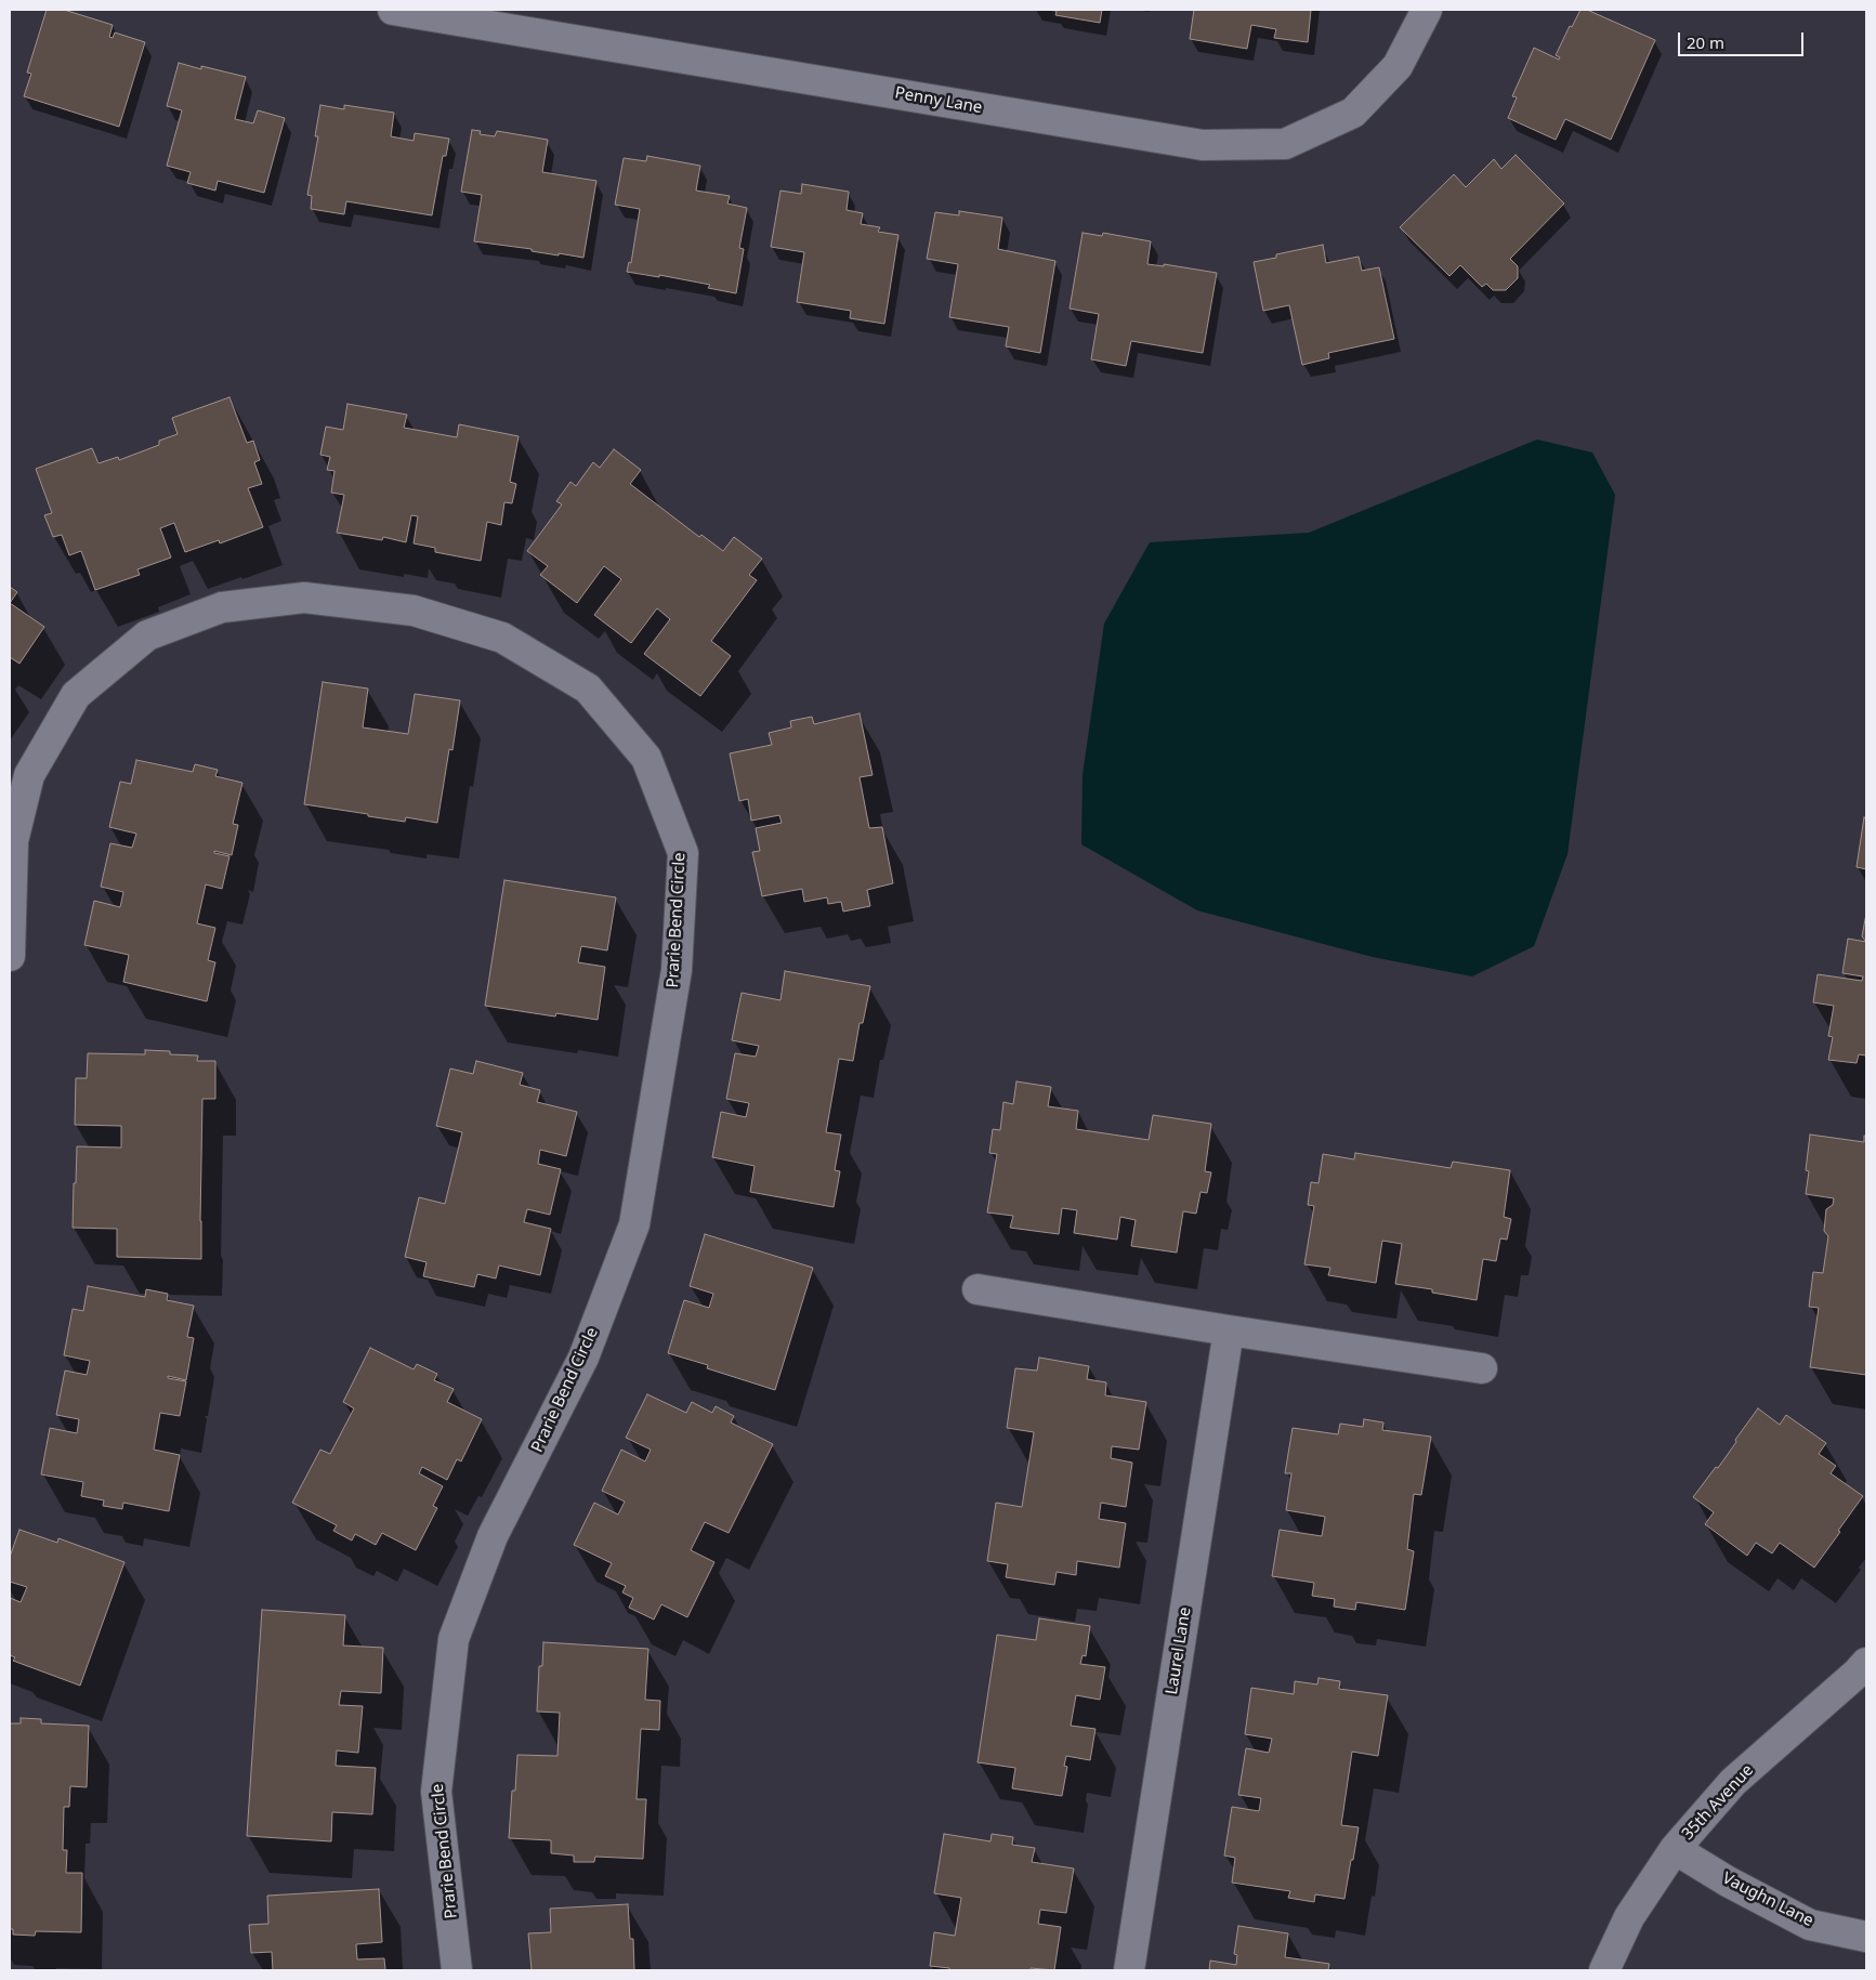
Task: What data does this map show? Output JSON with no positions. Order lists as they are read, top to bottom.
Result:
{
  "streets": {
    "street": [
      "Penny Lane",
      "Prarie Bend Circle",
      "Laurel Lane",
      "35th Avenue",
      "Vaughn Lane"
    ]
  },
  "crossings": [
    ["35th Avenue", "Vaughn Lane"]
  ],
  "scale_bar": "20 m"
}
